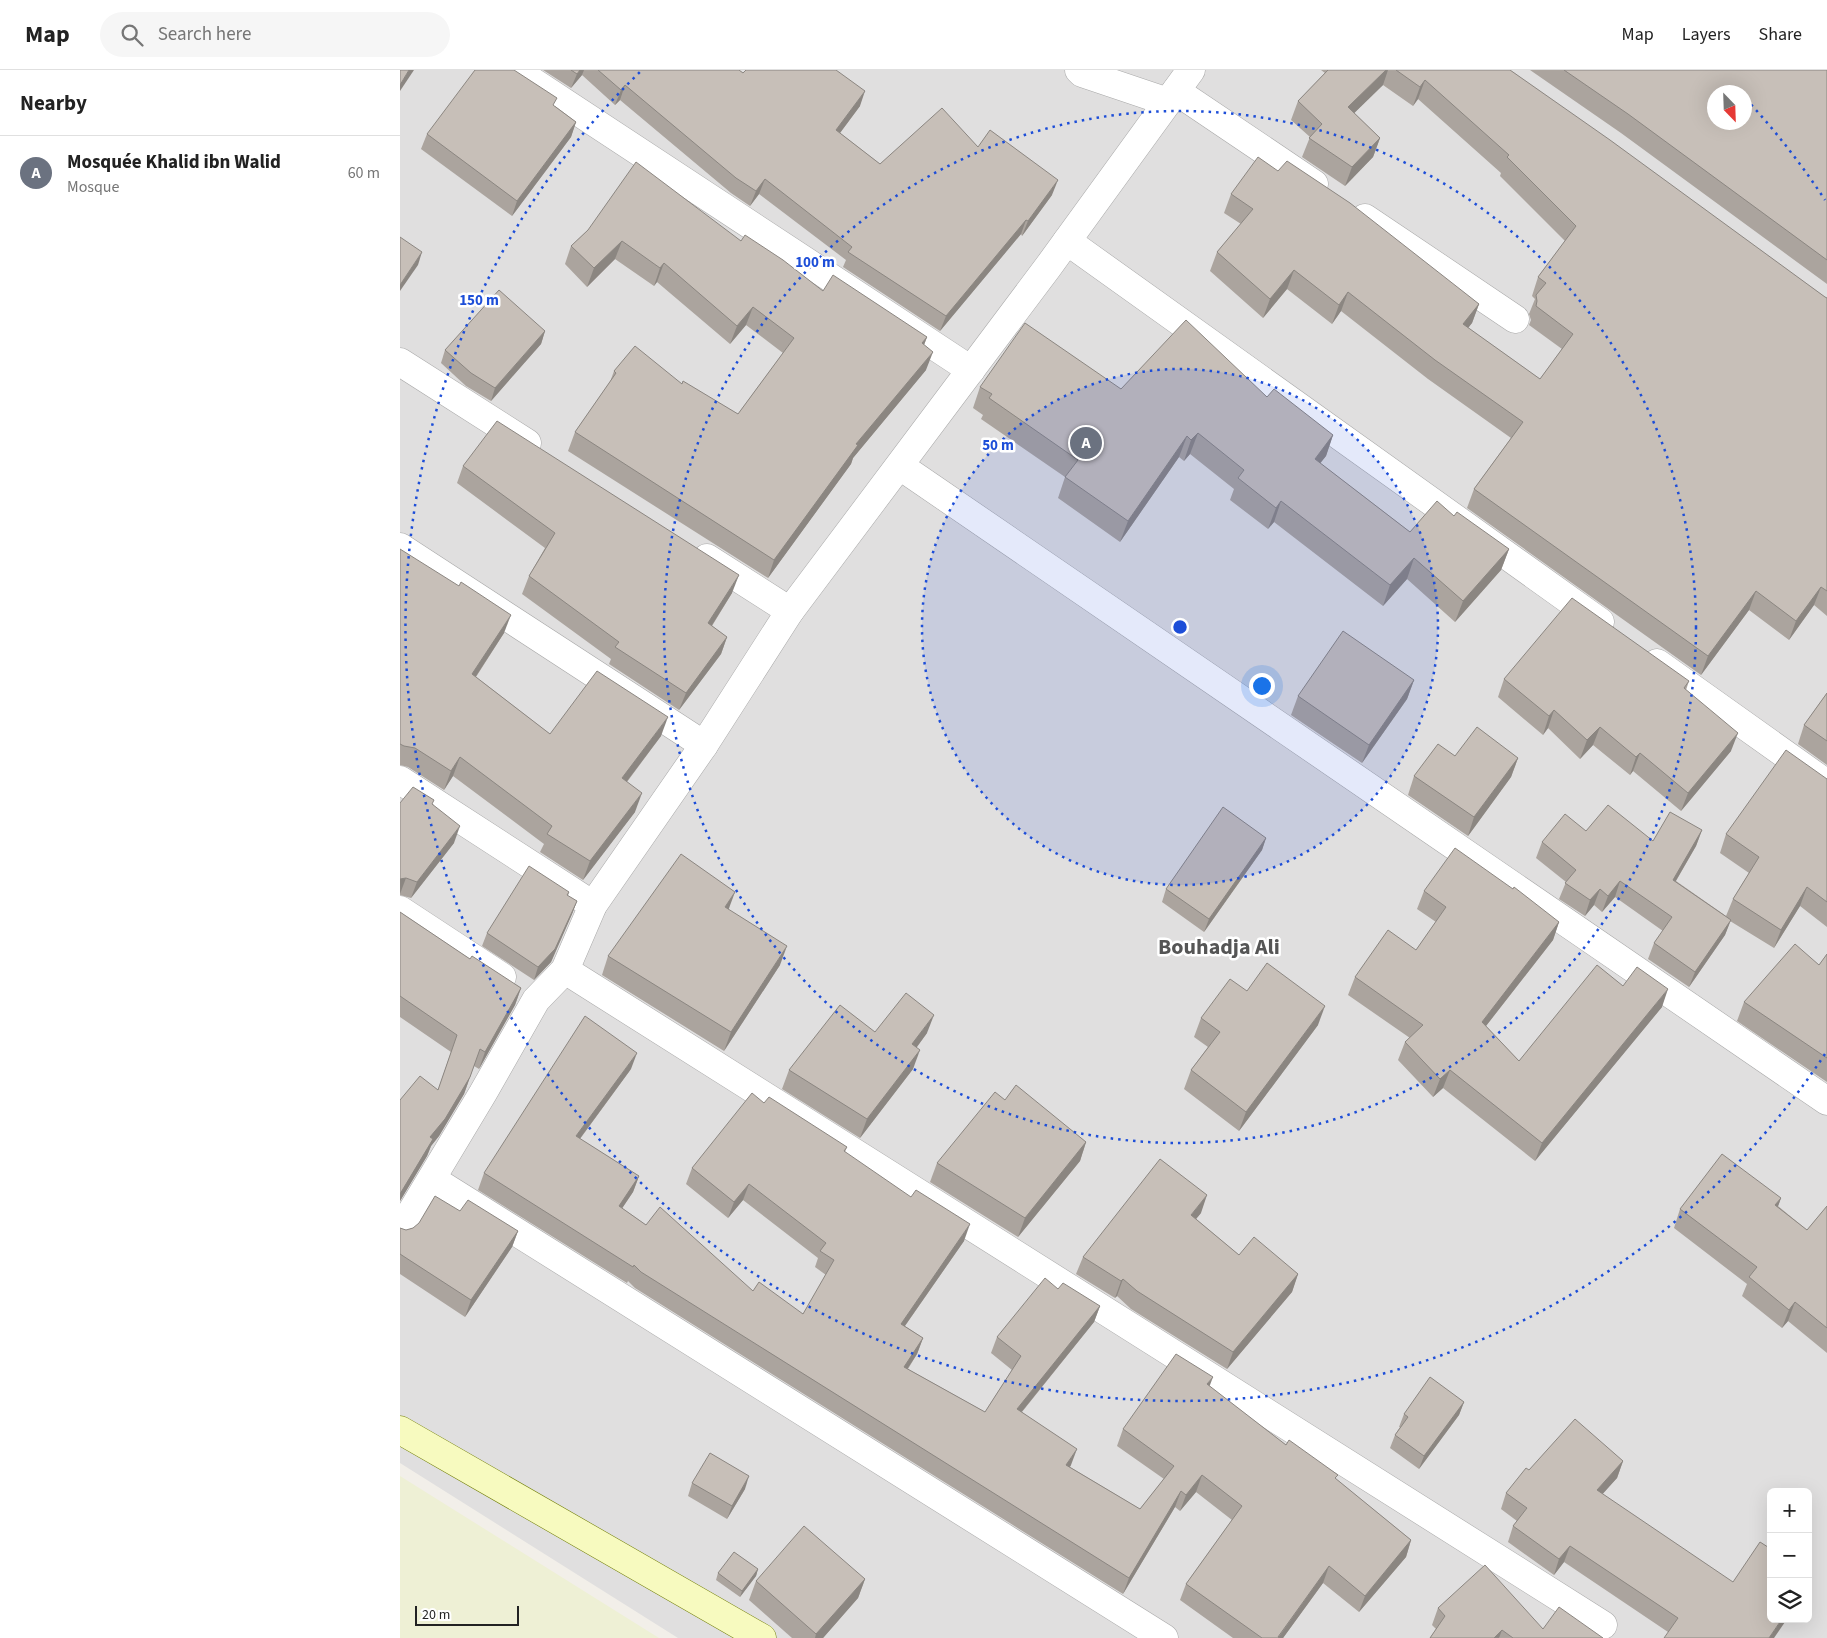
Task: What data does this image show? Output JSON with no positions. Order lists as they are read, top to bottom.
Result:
{
  "districts": ["Bouhadja Ali"],
  "scale_bar": "20 m",
  "north": "bottom right",
  "page": {
    "header": "Map",
    "search": "Search here",
    "nav": ["Map", "Layers", "Share"],
    "heading": "Nearby",
    "list": [
      {
        "mark": "A",
        "name": "Mosquée Khalid ibn Walid",
        "note": "Mosque",
        "value": "60 m"
      }
    ],
    "pins": "A",
    "map_buttons": ["+", "−"],
    "scale": "20 m"
  },
  "rings": ["100 m", "150 m", "50 m"]
}
